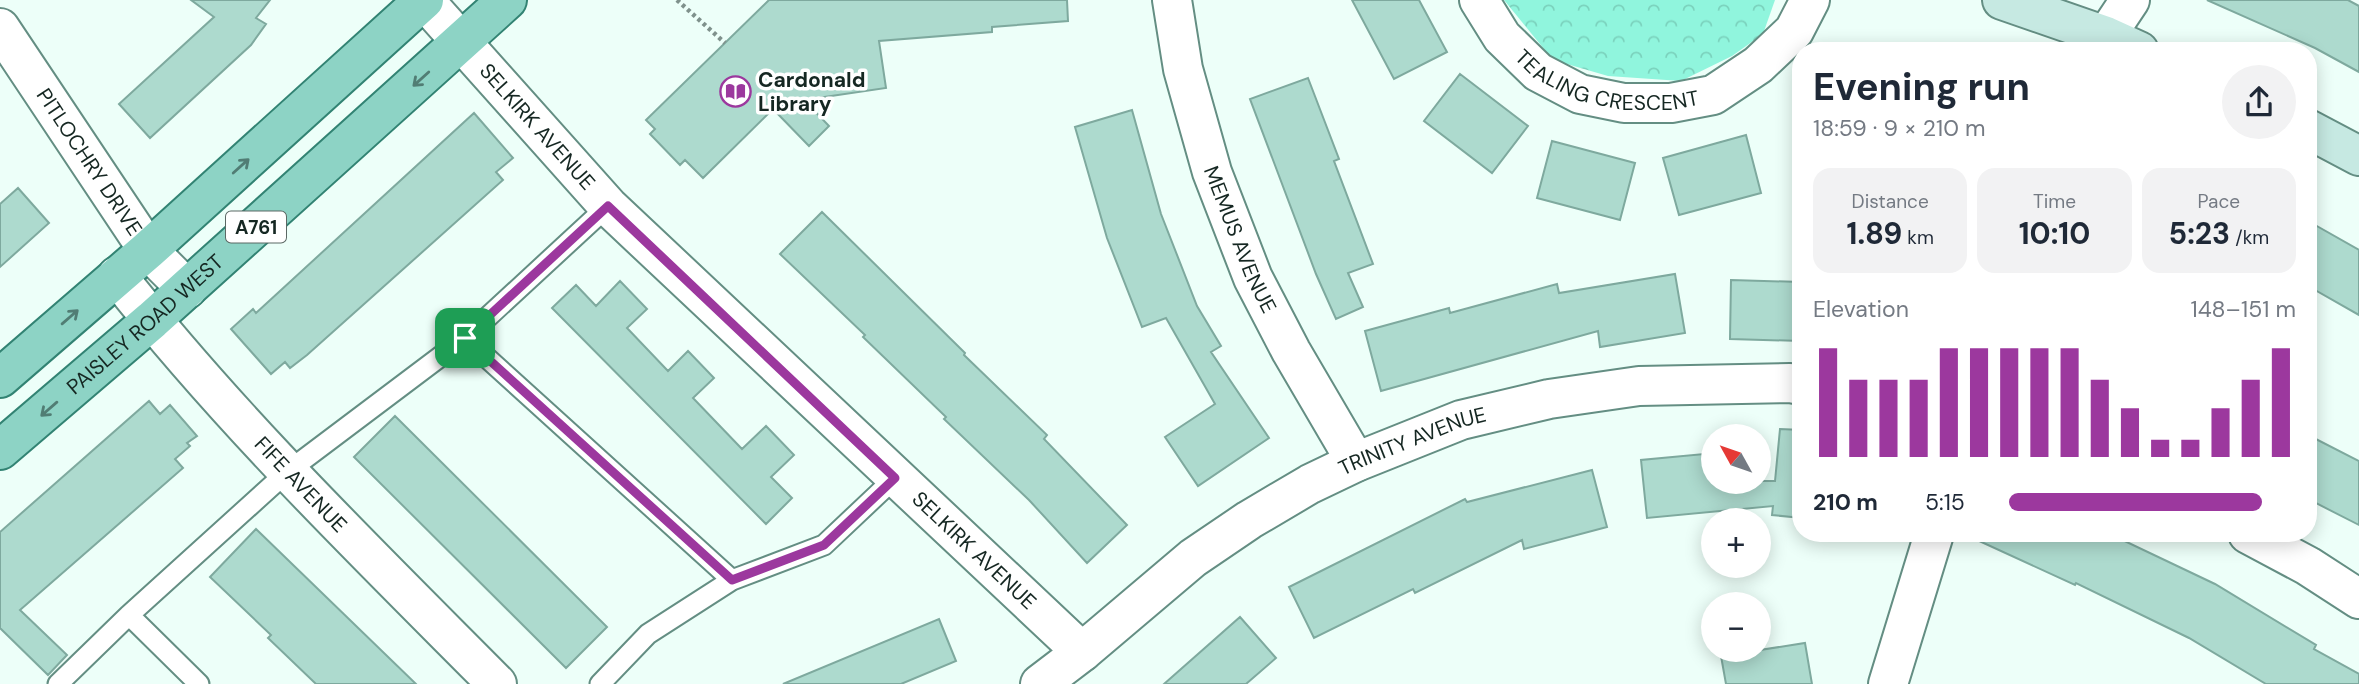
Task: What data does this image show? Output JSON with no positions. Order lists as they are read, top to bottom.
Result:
{
  "streets": {
    "main road": ["A761", "PAISLEY ROAD WEST"],
    "street": [
      "TEALING CRESCENT",
      "SELKIRK AVENUE",
      "PITLOCHRY DRIVE",
      "MEMUS AVENUE",
      "TRINITY AVENUE",
      "FIFE AVENUE"
    ]
  },
  "crossings": [
    ["SELKIRK AVENUE", "A761"],
    ["SELKIRK AVENUE", "PAISLEY ROAD WEST"],
    ["SELKIRK AVENUE", "TRINITY AVENUE"],
    ["PITLOCHRY DRIVE", "A761"],
    ["PITLOCHRY DRIVE", "PAISLEY ROAD WEST"],
    ["A761", "FIFE AVENUE"],
    ["MEMUS AVENUE", "TRINITY AVENUE"],
    ["PAISLEY ROAD WEST", "FIFE AVENUE"]
  ],
  "places": {
    "library": ["Cardonald Library"]
  },
  "north": "top left",
  "page": {
    "heading": ["Evening run", "18:59 · 9 × 210 m"],
    "stats": [
      ["Distance", "1.89 km"],
      ["Time", "10:10"],
      ["Pace", "5:23 /km"]
    ],
    "chart": ["Elevation", "148–151 m"],
    "map_buttons": ["+", "−"],
    "list": [
      {
        "name": "210 m",
        "note": "5:15"
      }
    ]
  }
}
